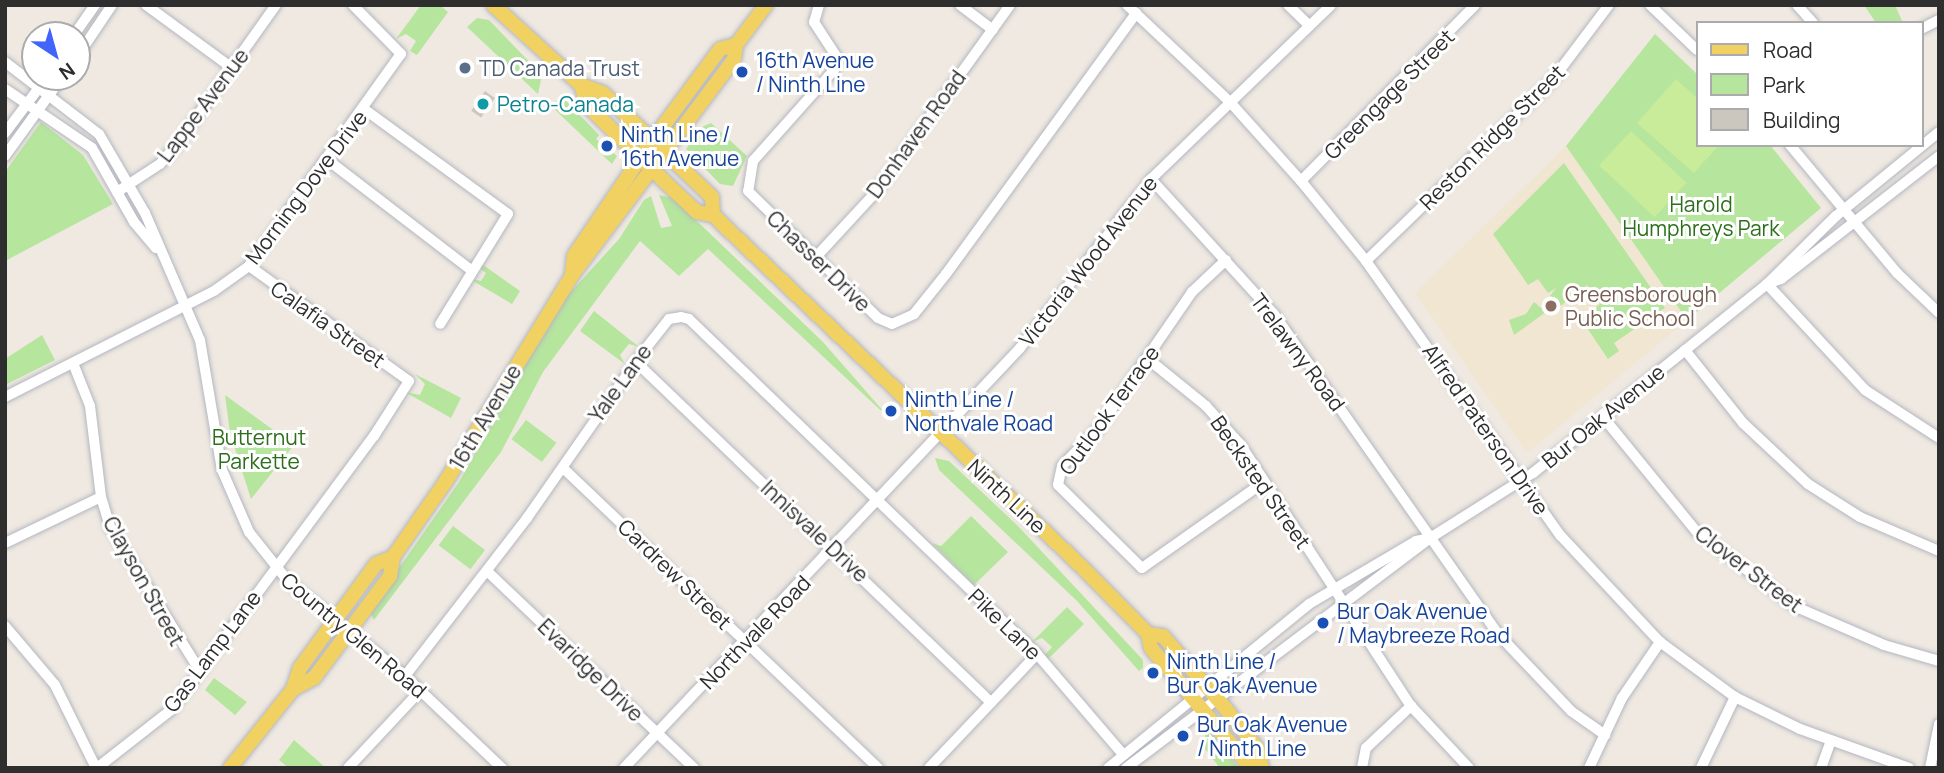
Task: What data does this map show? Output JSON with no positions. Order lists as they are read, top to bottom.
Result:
{
  "streets": {
    "main road": ["16th Avenue", "Ninth Line"],
    "street": [
      "Greengage Street",
      "Lappe Avenue",
      "Donhaven Road",
      "Reston Ridge Street",
      "Morning Dove Drive",
      "Chasser Drive",
      "Victoria Wood Avenue",
      "Calafia Street",
      "Trelawny Road",
      "Yale Lane",
      "Outlook Terrace",
      "Bur Oak Avenue",
      "Alfred Paterson Drive",
      "Becksted Street",
      "Innisvale Drive",
      "Clover Street",
      "Cardrew Street",
      "Clayson Street",
      "Pike Lane",
      "Northvale Road",
      "Country Glen Road",
      "Gas Lamp Lane",
      "Evaridge Drive"
    ]
  },
  "crossings": [
    ["Greengage Street", "Alfred Paterson Drive"],
    ["Lappe Avenue", "Country Glen Road"],
    ["Donhaven Road", "Chasser Drive"],
    ["Reston Ridge Street", "Alfred Paterson Drive"],
    ["Morning Dove Drive", "Calafia Street"],
    ["Morning Dove Drive", "Clayson Street"],
    ["Morning Dove Drive", "Country Glen Road"],
    ["Chasser Drive", "Alfred Paterson Drive"],
    ["Victoria Wood Avenue", "Trelawny Road"],
    ["Victoria Wood Avenue", "Alfred Paterson Drive"],
    ["Victoria Wood Avenue", "Ninth Line"],
    ["Victoria Wood Avenue", "Northvale Road"],
    ["Calafia Street", "Gas Lamp Lane"],
    ["Trelawny Road", "Outlook Terrace"],
    ["Trelawny Road", "Bur Oak Avenue"],
    ["Yale Lane", "Innisvale Drive"],
    ["Yale Lane", "Cardrew Street"],
    ["Yale Lane", "Pike Lane"],
    ["Yale Lane", "Northvale Road"],
    ["Yale Lane", "Country Glen Road"],
    ["Yale Lane", "Evaridge Drive"],
    ["Outlook Terrace", "Becksted Street"],
    ["Bur Oak Avenue", "Alfred Paterson Drive"],
    ["Bur Oak Avenue", "Becksted Street"],
    ["Bur Oak Avenue", "Ninth Line"],
    ["Bur Oak Avenue", "Clover Street"],
    ["Bur Oak Avenue", "Pike Lane"],
    ["16th Avenue", "Ninth Line"],
    ["16th Avenue", "Country Glen Road"],
    ["Ninth Line", "Northvale Road"],
    ["Innisvale Drive", "Northvale Road"],
    ["Cardrew Street", "Northvale Road"],
    ["Clayson Street", "Gas Lamp Lane"],
    ["Pike Lane", "Northvale Road"],
    ["Northvale Road", "Evaridge Drive"],
    ["Country Glen Road", "Gas Lamp Lane"]
  ],
  "parks": ["Harold Humphreys Park", "Butternut Parkette"],
  "places": [
    "TD Canada Trust",
    "16th Avenue / Ninth Line",
    "Petro-Canada",
    "Ninth Line / 16th Avenue",
    "Greensborough Public School",
    "Ninth Line / Northvale Road",
    "Bur Oak Avenue / Maybreeze Road",
    "Ninth Line / Bur Oak Avenue",
    "Bur Oak Avenue / Ninth Line"
  ],
  "legend": ["Road", "Park", "Building"],
  "north": "bottom right"
}
